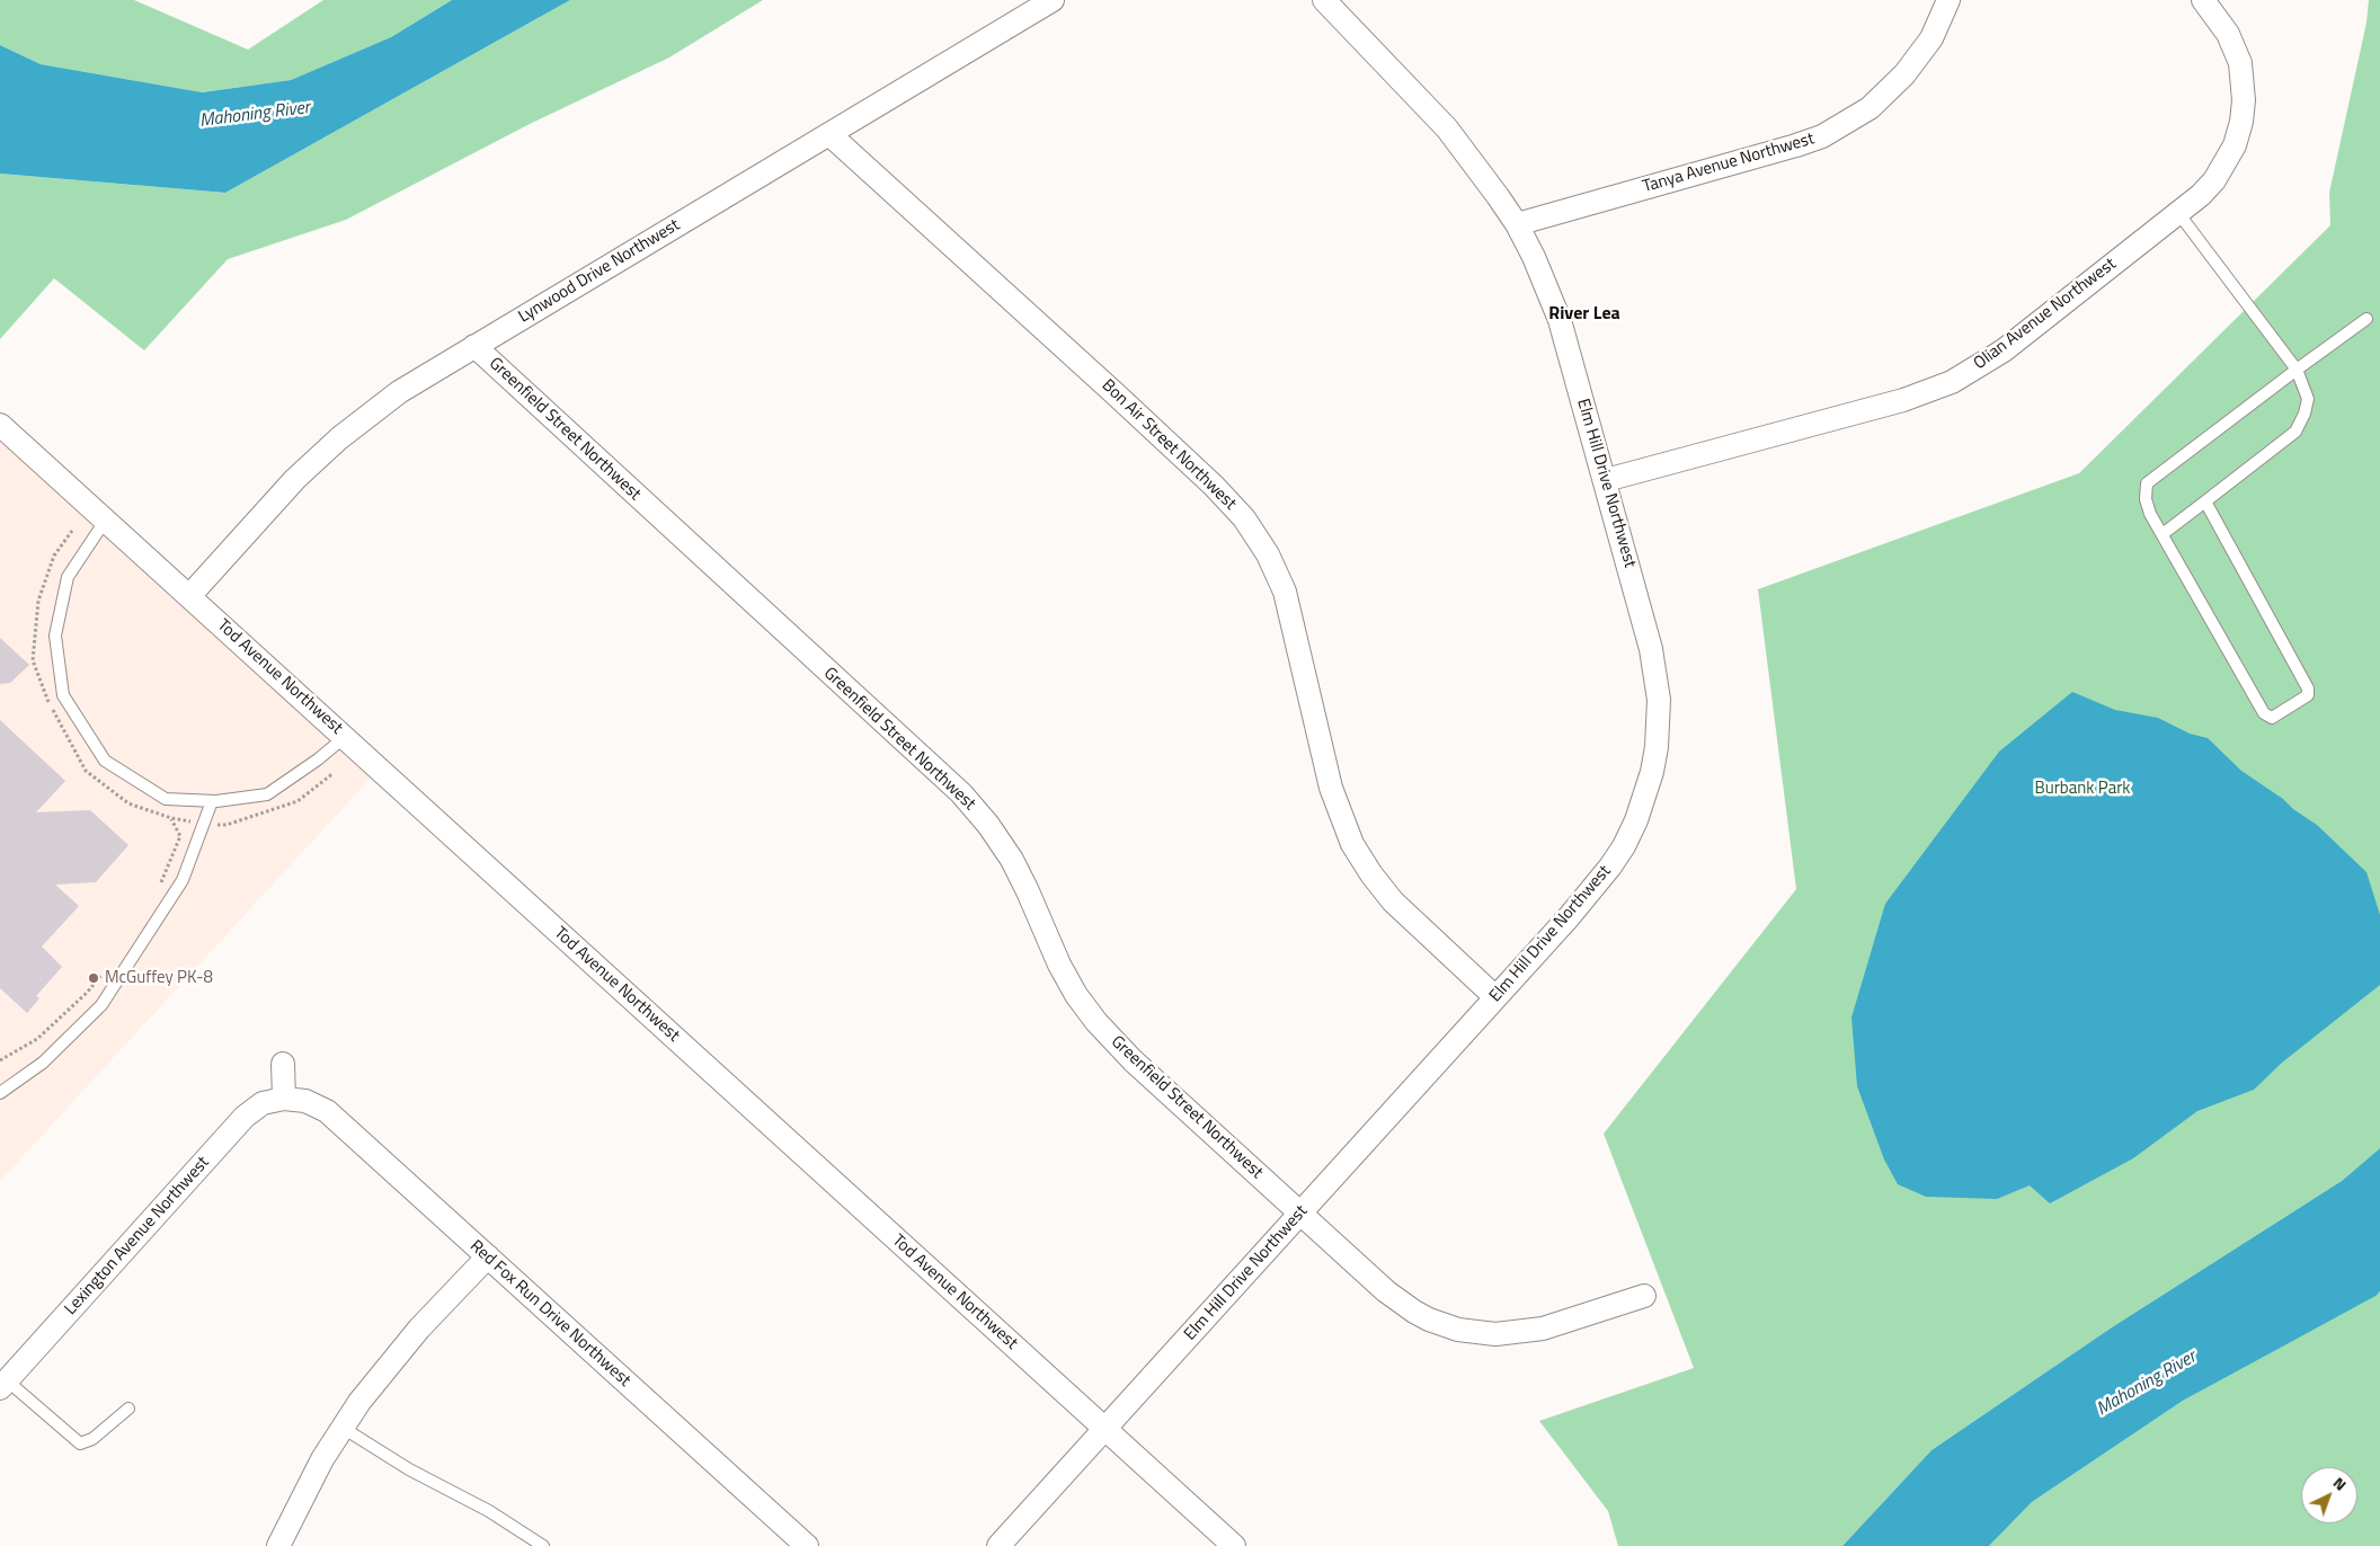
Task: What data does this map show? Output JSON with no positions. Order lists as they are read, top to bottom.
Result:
{
  "streets": {
    "street": [
      "Tanya Avenue Northwest",
      "Lynwood Drive Northwest",
      "Olian Avenue Northwest",
      "Greenfield Street Northwest",
      "Bon Air Street Northwest",
      "Elm Hill Drive Northwest",
      "Tod Avenue Northwest",
      "Lexington Avenue Northwest",
      "Red Fox Run Drive Northwest"
    ]
  },
  "crossings": [
    ["Tanya Avenue Northwest", "Elm Hill Drive Northwest"],
    ["Lynwood Drive Northwest", "Greenfield Street Northwest"],
    ["Lynwood Drive Northwest", "Bon Air Street Northwest"],
    ["Lynwood Drive Northwest", "Tod Avenue Northwest"],
    ["Olian Avenue Northwest", "Elm Hill Drive Northwest"],
    ["Greenfield Street Northwest", "Elm Hill Drive Northwest"],
    ["Bon Air Street Northwest", "Elm Hill Drive Northwest"],
    ["Elm Hill Drive Northwest", "Tod Avenue Northwest"],
    ["Lexington Avenue Northwest", "Red Fox Run Drive Northwest"]
  ],
  "districts": ["River Lea"],
  "water": ["Mahoning River"],
  "parks": ["Burbank Park"],
  "places": ["McGuffey PK-8"],
  "north": "top right"
}
